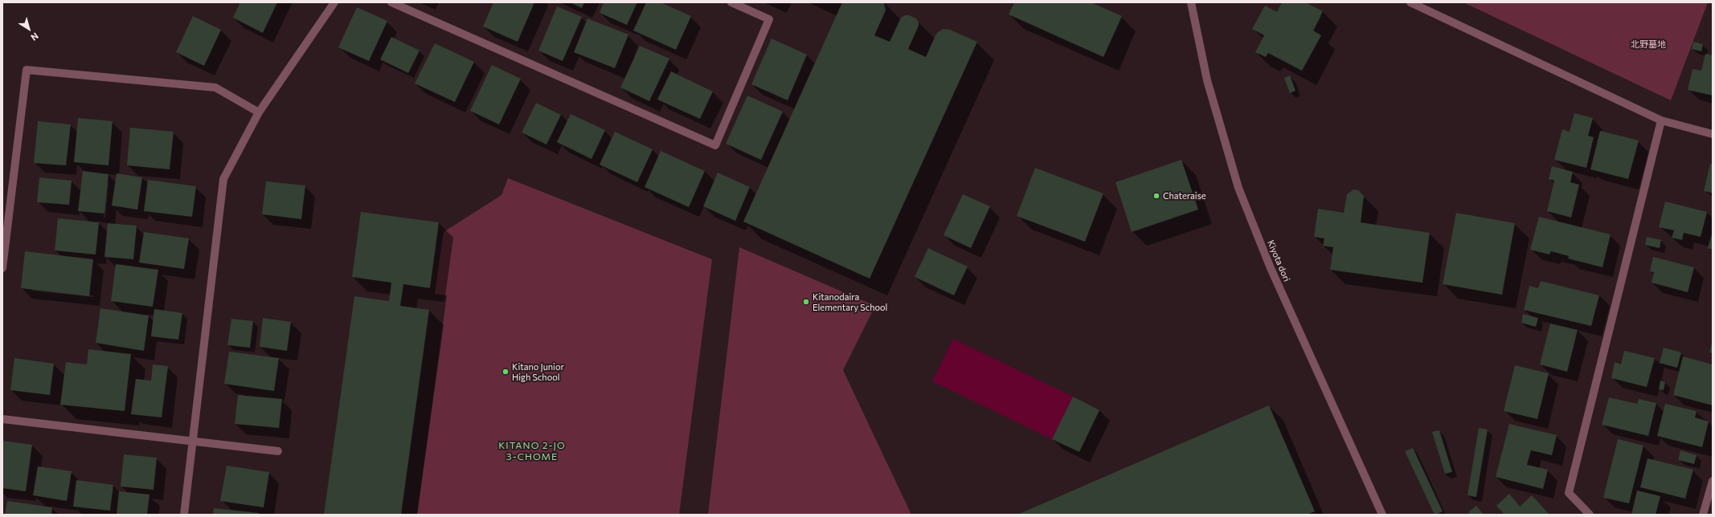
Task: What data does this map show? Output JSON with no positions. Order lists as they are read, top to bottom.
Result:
{
  "streets": {
    "street": ["Kiyota dori"]
  },
  "districts": ["KITANO 2-JO 3-CHOME"],
  "parks": ["北野墓地"],
  "places": ["Chateraise", "Kitanodaira Elementary School", "Kitano Junior High School"],
  "north": "bottom right"
}
